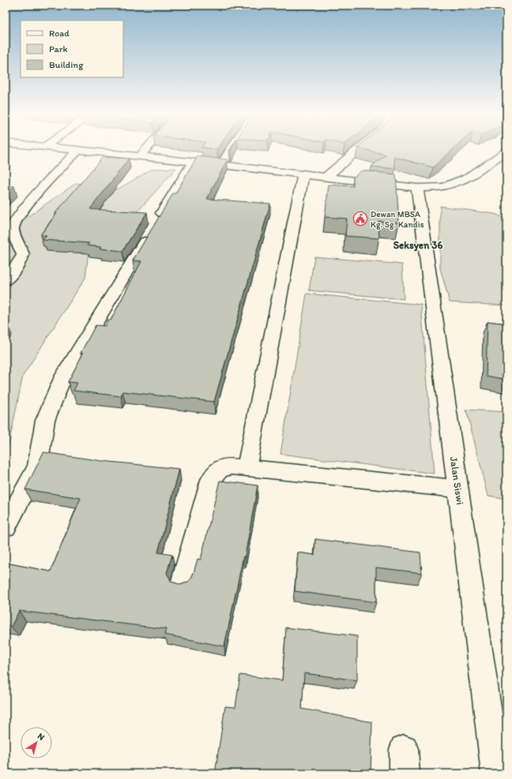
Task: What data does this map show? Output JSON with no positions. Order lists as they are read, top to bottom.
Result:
{
  "streets": {
    "street": ["Jalan Siswi"]
  },
  "districts": ["Seksyen 36"],
  "places": {
    "public building": ["Dewan MBSA Kg. Sg. Kandis"]
  },
  "legend": ["Road", "Park", "Building"],
  "north": "top right"
}
